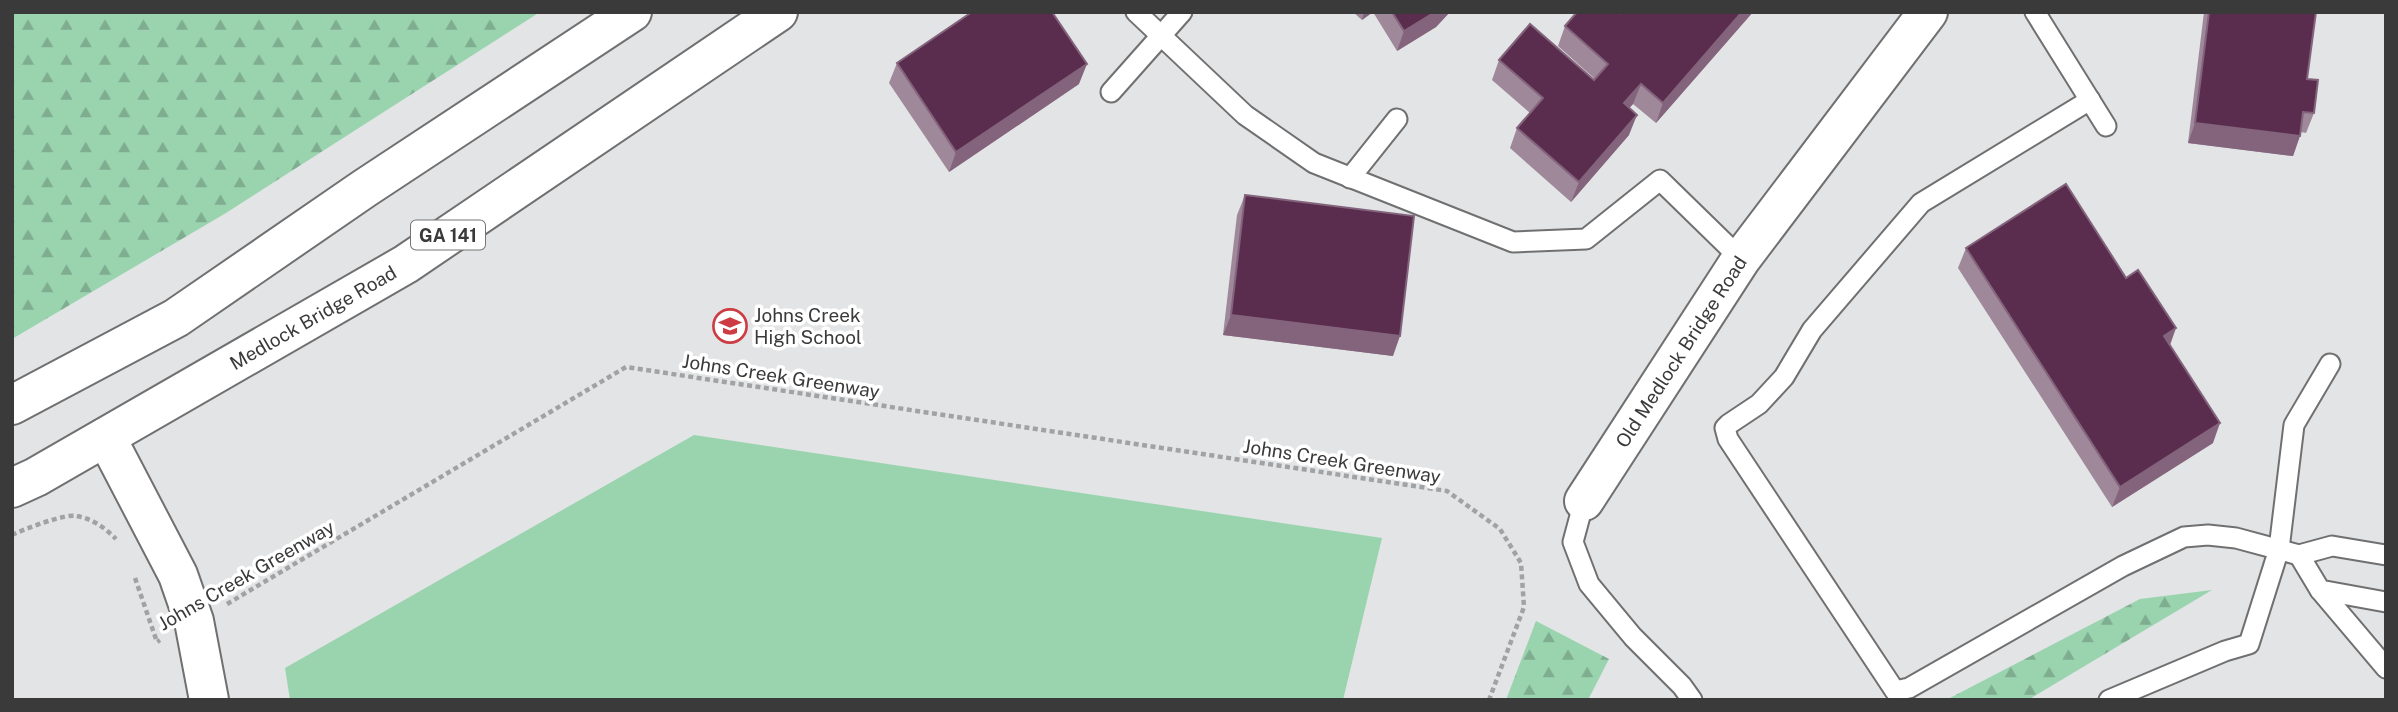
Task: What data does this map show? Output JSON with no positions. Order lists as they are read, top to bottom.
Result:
{
  "streets": {
    "main road": ["GA 141", "Medlock Bridge Road", "Old Medlock Bridge Road"],
    "path": ["Johns Creek Greenway"]
  },
  "places": {
    "school or university": ["Johns Creek High School"]
  }
}
